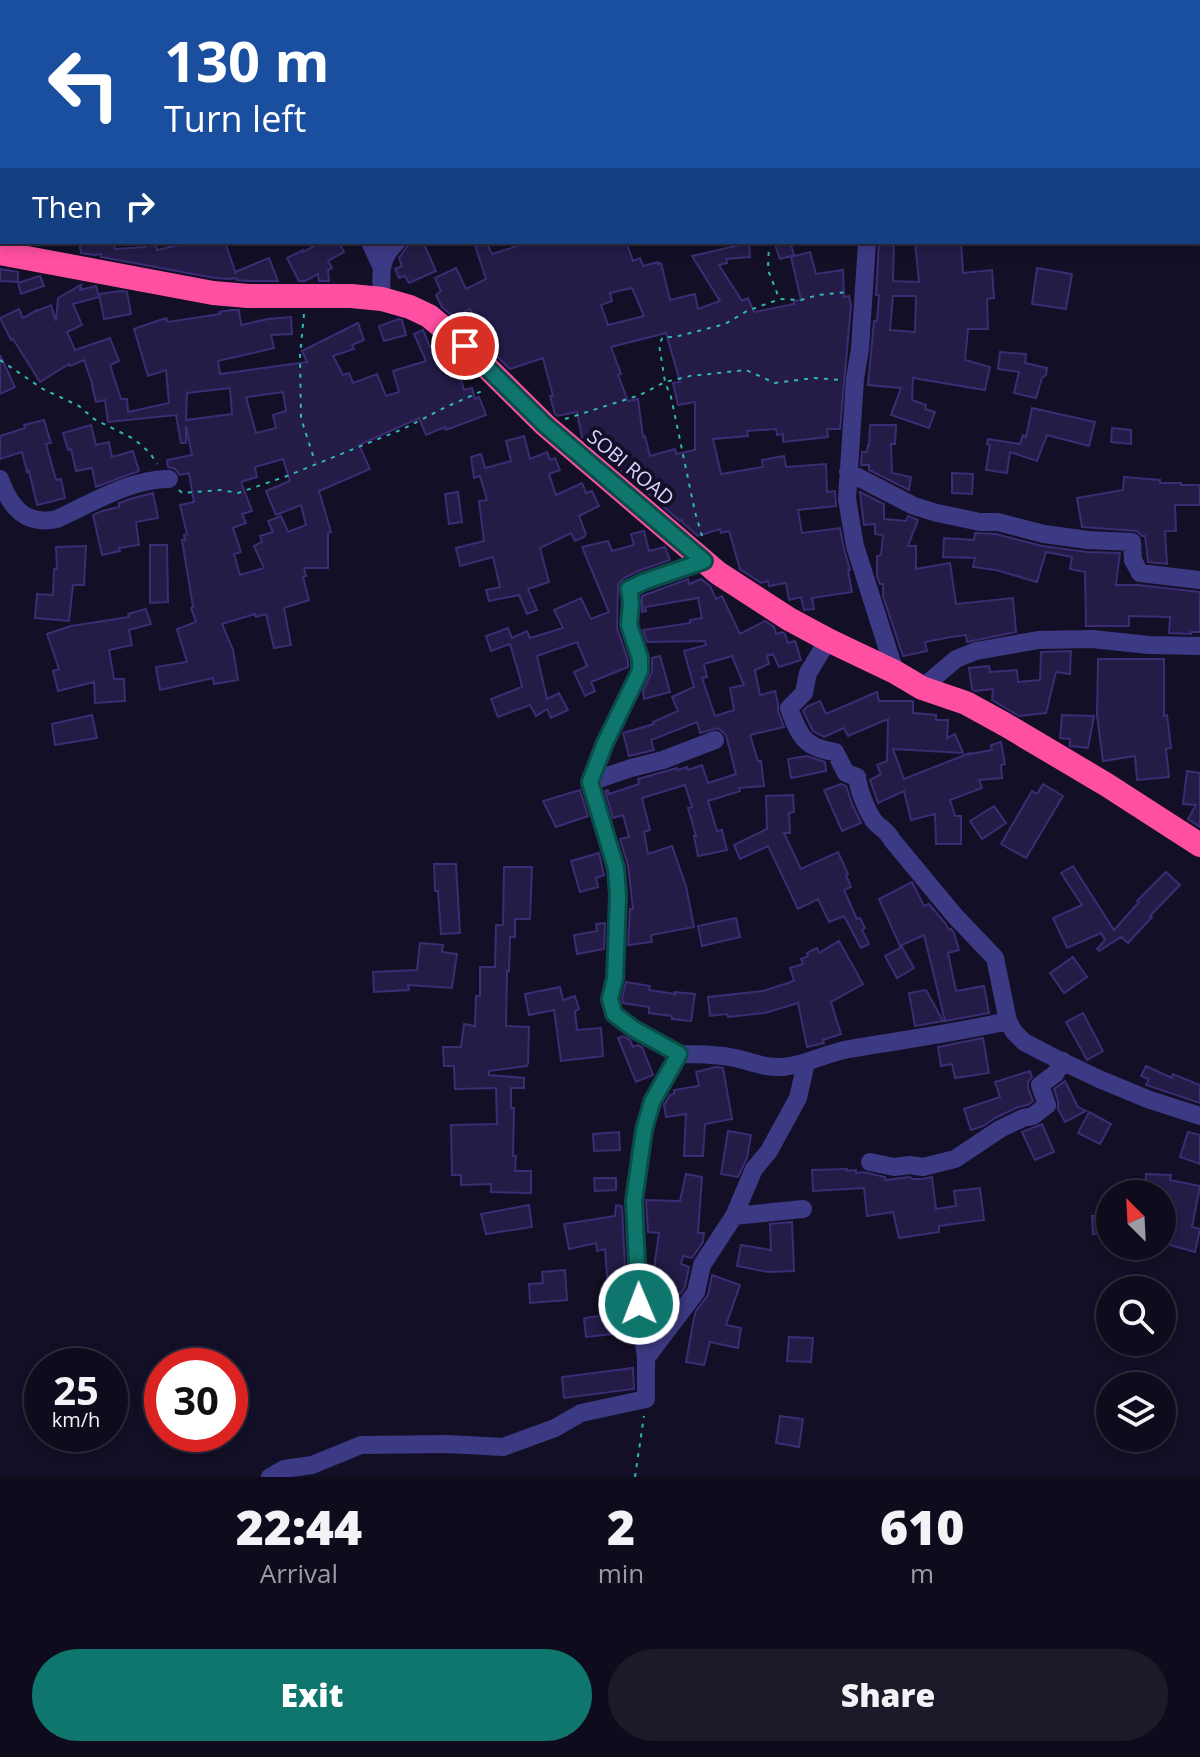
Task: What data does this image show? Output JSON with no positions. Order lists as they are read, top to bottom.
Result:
{
  "streets": {
    "highway": ["SOBI ROAD"]
  },
  "north": "top left",
  "page": {
    "turn": ["130 m", "Turn left"],
    "then": "Then",
    "speed": "25 km/h",
    "limit": "30",
    "eta": [
      "22:44",
      "Arrival",
      "2",
      "min",
      "610",
      "m"
    ],
    "buttons": ["Exit", "Share"]
  }
}
